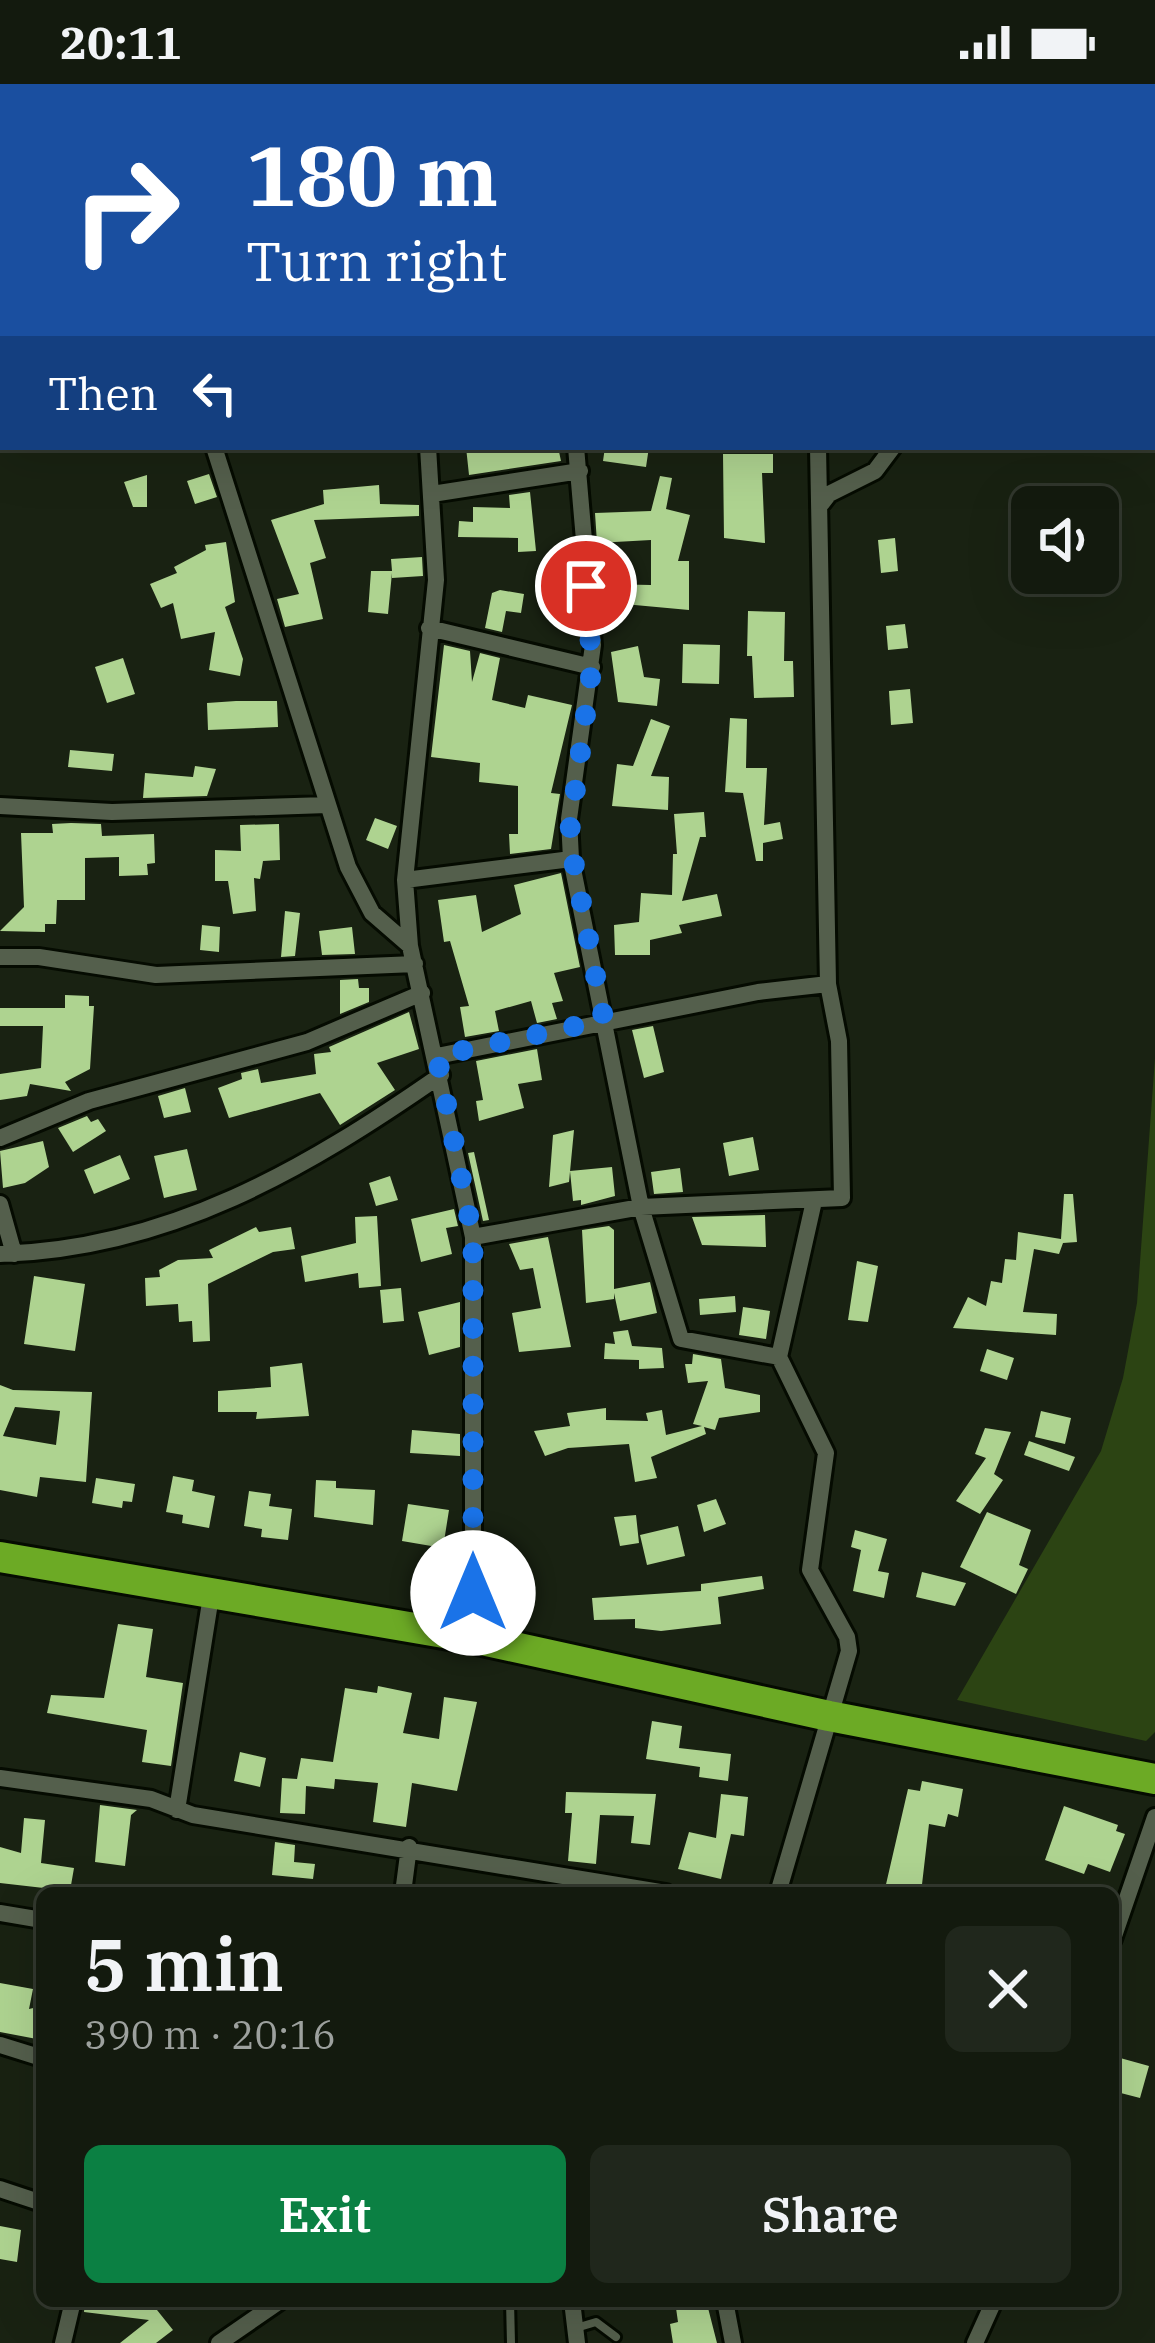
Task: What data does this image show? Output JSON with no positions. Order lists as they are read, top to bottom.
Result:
{
  "page": {
    "status": "20:11",
    "turn": ["180 m", "Turn right"],
    "then": "Then",
    "heading": ["5 min", "390 m · 20:16"],
    "buttons": ["Exit", "Share"]
  }
}
